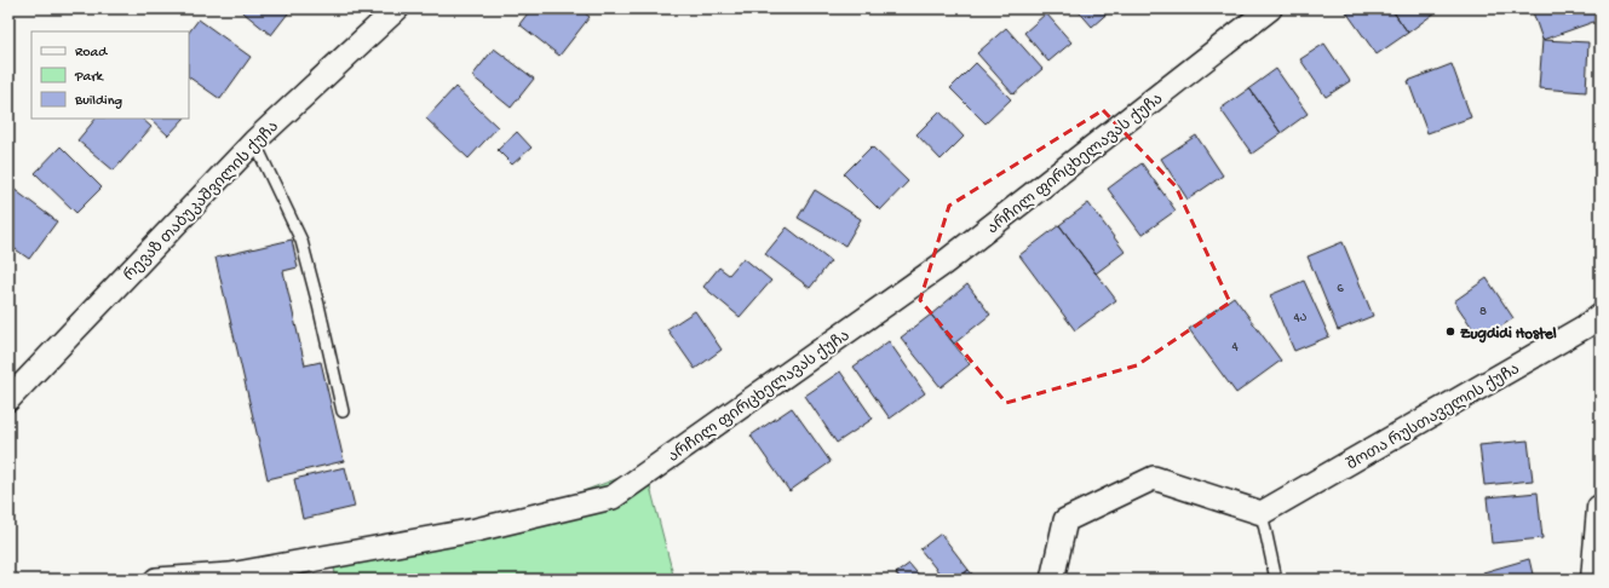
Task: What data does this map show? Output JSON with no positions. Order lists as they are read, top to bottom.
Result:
{
  "streets": {
    "street": ["არჩილ ფირცხელავას ქუჩა", "რევაზ თაბუკაშვილის ქუჩა", "შოთა რუსთაველის ქუჩა"]
  },
  "places": ["Zugdidi Hostel"],
  "house_numbers": [
    "6",
    "8",
    "4ა",
    "4"
  ],
  "legend": ["Road", "Park", "Building"]
}
